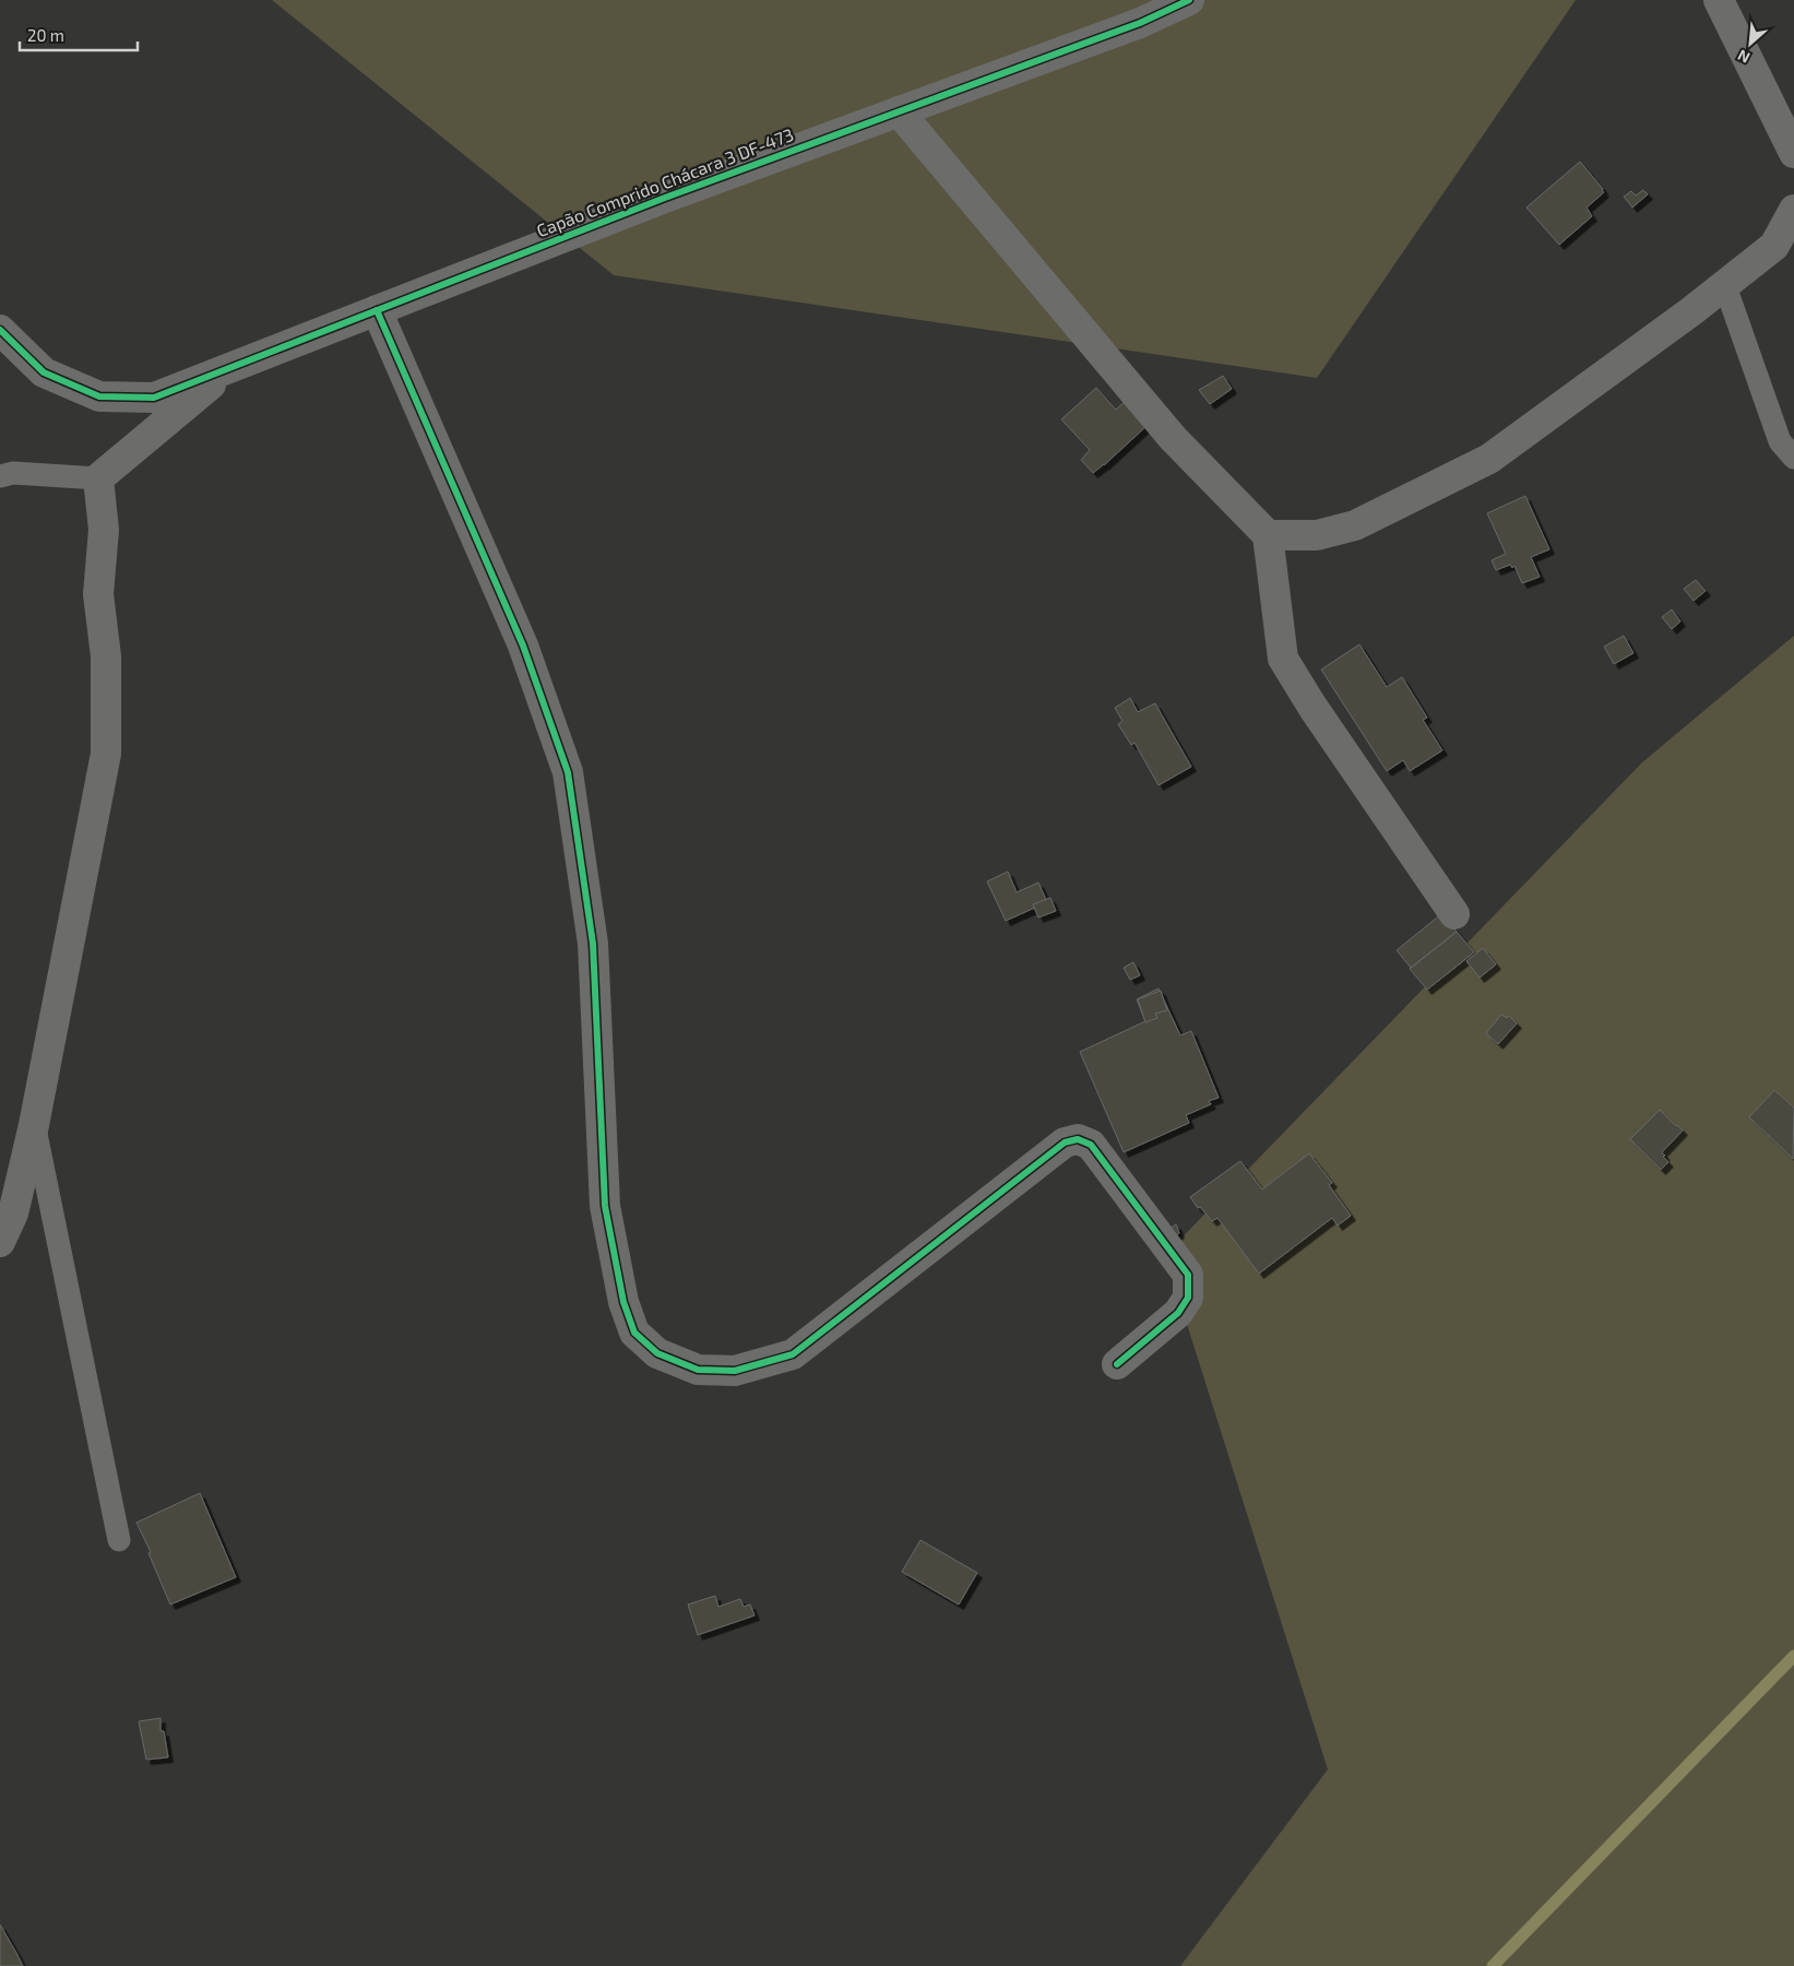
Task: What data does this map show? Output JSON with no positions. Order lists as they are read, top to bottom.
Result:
{
  "streets": {
    "street": ["Capão Comprido Chácara 3 DF-473"]
  },
  "scale_bar": "20 m",
  "north": "bottom left"
}
